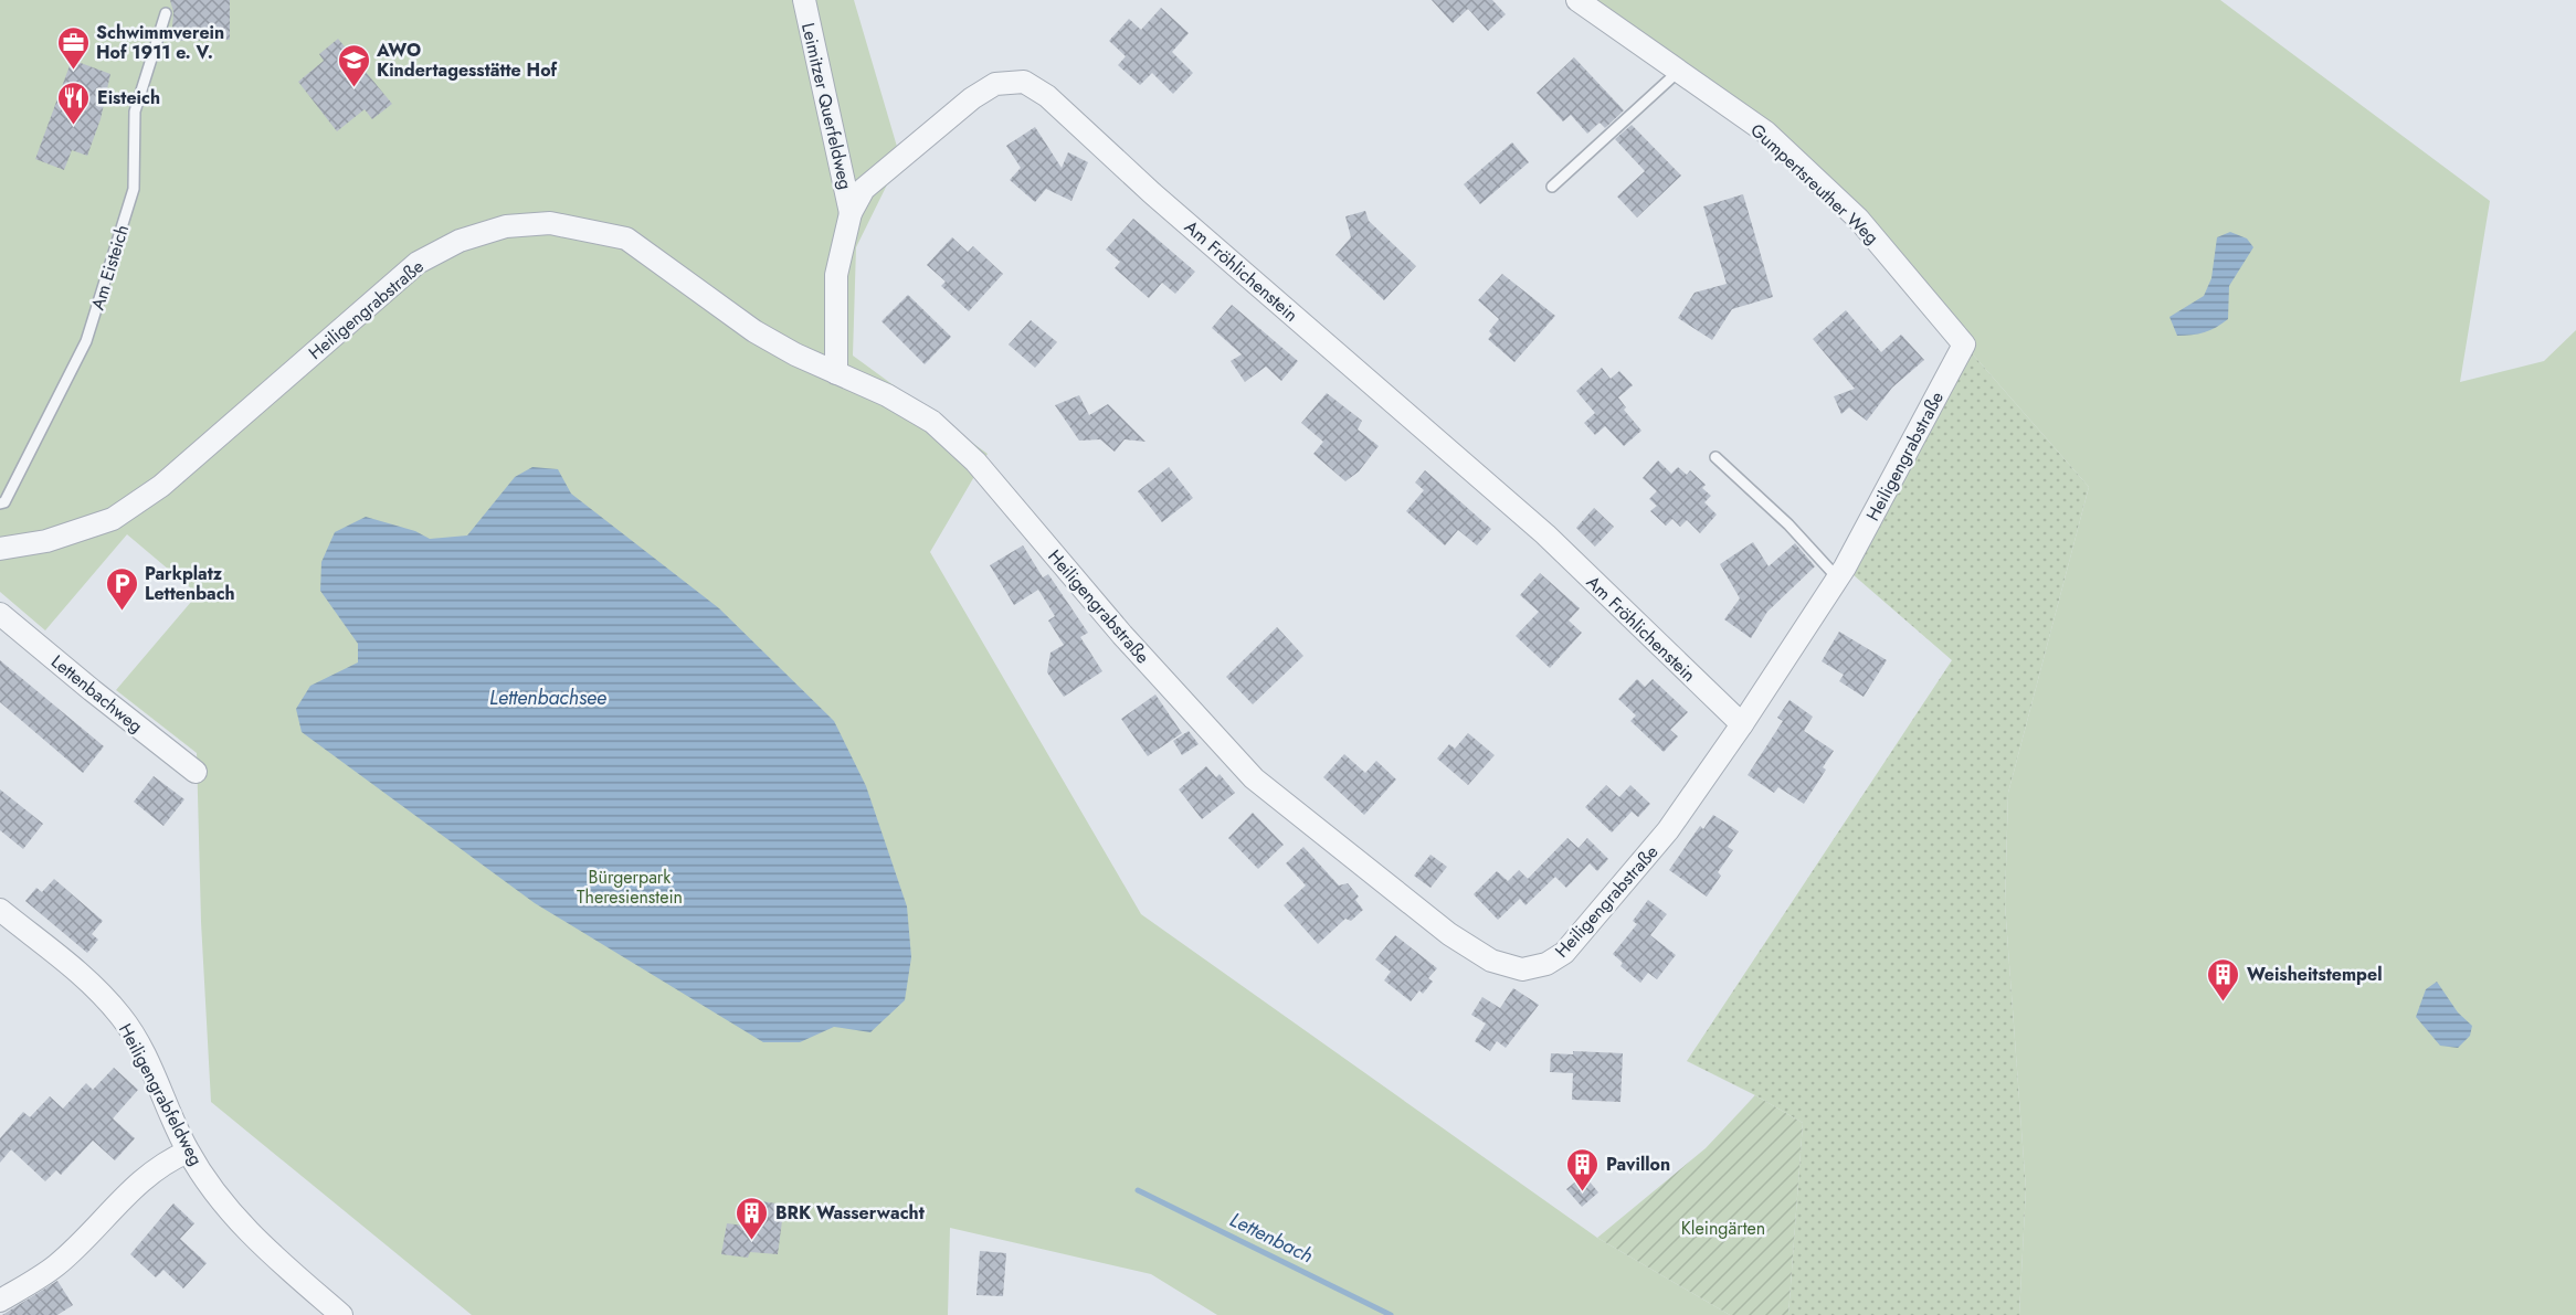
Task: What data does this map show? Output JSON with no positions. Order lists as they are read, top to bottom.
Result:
{
  "streets": {
    "street": [
      "Leimitzer Querfeldweg",
      "Gumpertsreuther Weg",
      "Am Fröhlichenstein",
      "Heiligengrabstraße",
      "Lettenbachweg",
      "Heiligengrabfeldweg"
    ],
    "lane": ["Am Eisteich"]
  },
  "crossings": [
    ["Leimitzer Querfeldweg", "Am Fröhlichenstein"],
    ["Gumpertsreuther Weg", "Heiligengrabstraße"],
    ["Am Fröhlichenstein", "Heiligengrabstraße"]
  ],
  "water": ["Lettenbachsee", "Lettenbach"],
  "parks": ["Bürgerpark Theresienstein", "Kleingärten"],
  "places": {
    "office": ["Schwimmverein Hof 1911 e. V."],
    "school or university": ["AWO Kindertagesstätte Hof"],
    "restaurant": ["Eisteich"],
    "parking": ["Parkplatz Lettenbach"],
    "building": ["Weisheitstempel", "Pavillon", "BRK Wasserwacht"]
  }
}
